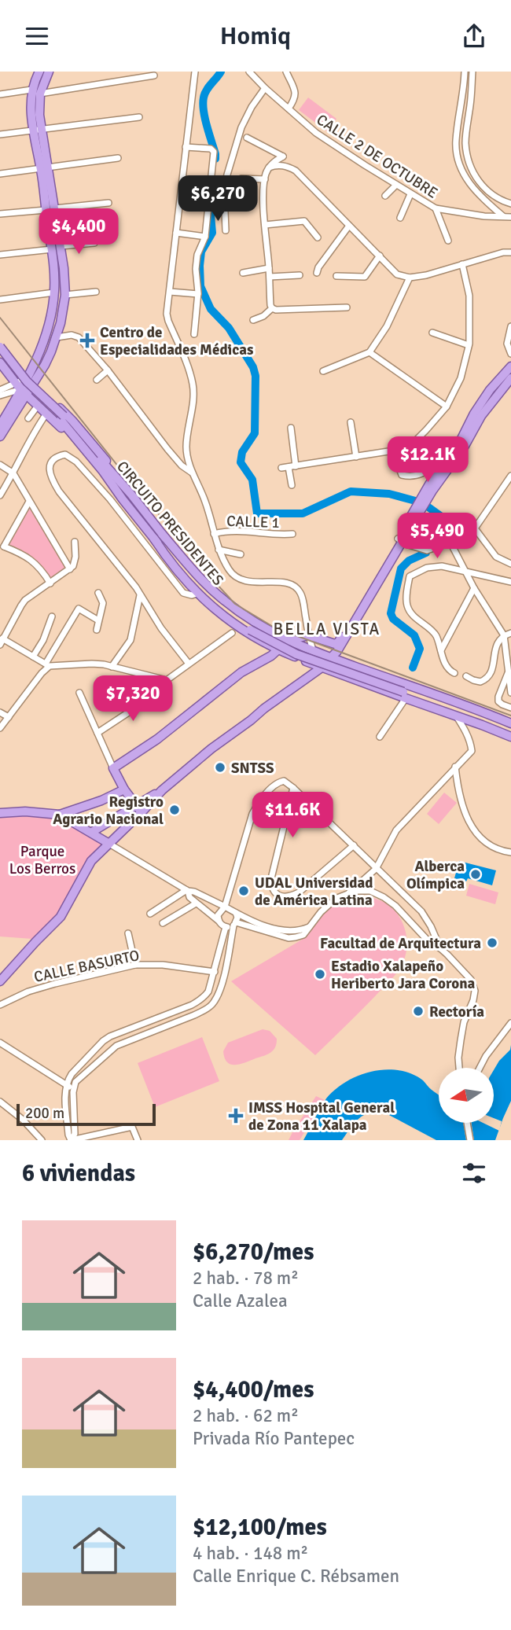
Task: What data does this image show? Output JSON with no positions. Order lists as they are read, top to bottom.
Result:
{
  "streets": {
    "main road": ["CIRCUITO PRESIDENTES"],
    "street": ["CALLE 2 DE OCTUBRE", "CALLE 1", "CALLE BASURTO"]
  },
  "districts": ["BELLA VISTA"],
  "parks": ["Parque Los Berros"],
  "places": {
    "health": ["Centro de Especialidades Médicas", "IMSS Hospital General de Zona 11 Xalapa"],
    "other": [
      "SNTSS",
      "Registro Agrario Nacional",
      "Alberca Olímpica",
      "UDAL Universidad de América Latina",
      "Facultad de Arquitectura",
      "Estadio Xalapeño Heriberto Jara Corona",
      "Rectoría"
    ]
  },
  "scale_bar": "200 m",
  "north": "left",
  "page": {
    "header": "Homiq",
    "price": [
      "$6,270",
      "$4,400",
      "$12.1K",
      "$5,490",
      "$7,320",
      "$11.6K"
    ],
    "scale": "200 m",
    "heading": "6 viviendas",
    "list": [
      {
        "name": "$6,270/mes",
        "note": "2 hab. · 78 m² · Calle Azalea"
      },
      {
        "name": "$4,400/mes",
        "note": "2 hab. · 62 m² · Privada Río Pantepec"
      },
      {
        "name": "$12,100/mes",
        "note": "4 hab. · 148 m² · Calle Enrique C. Rébsamen"
      }
    ]
  }
}
